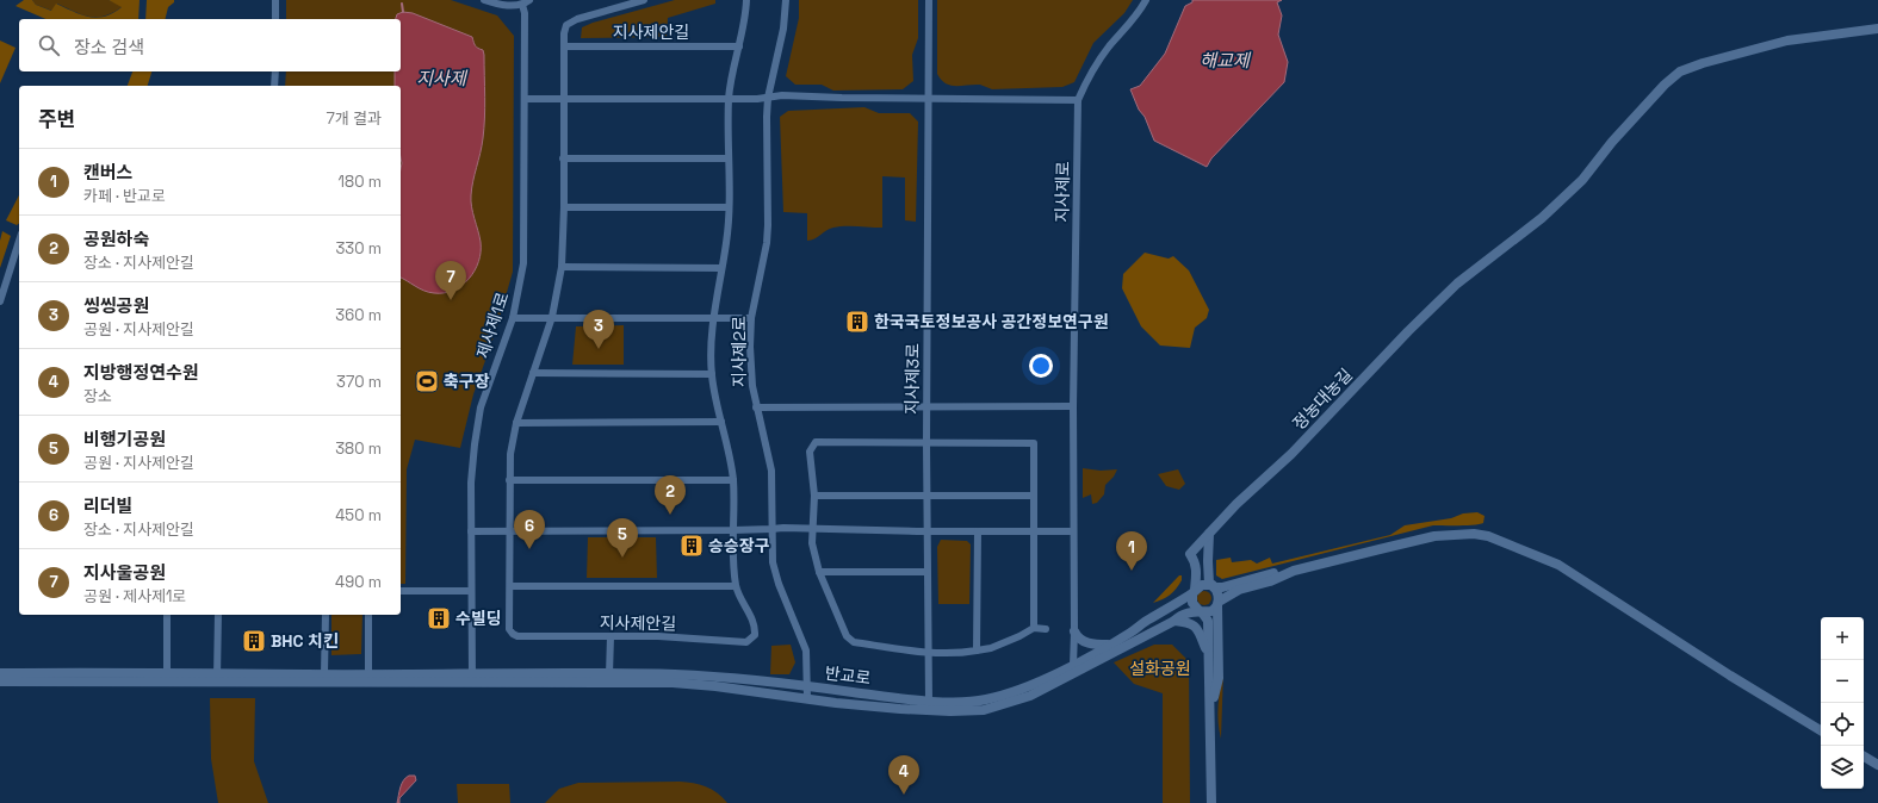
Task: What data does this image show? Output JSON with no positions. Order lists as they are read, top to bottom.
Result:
{
  "streets": {
    "street": [
      "지사제안길",
      "지사제로",
      "제사제1로",
      "지사제2로",
      "지사제3로",
      "정농대농길",
      "반교로"
    ]
  },
  "crossings": [
    ["지사제로", "반교로"],
    ["제사제1로", "반교로"],
    ["지사제2로", "반교로"],
    ["지사제3로", "반교로"]
  ],
  "water": ["해교제", "지사제"],
  "parks": ["설화공원"],
  "places": {
    "building": [
      "한국국토정보공사 공간정보연구원",
      "승승장구",
      "수빌딩",
      "BHC 치킨"
    ],
    "sports": ["축구장"]
  },
  "page": {
    "search": "장소 검색",
    "heading": ["주변", "7개 결과"],
    "list": [
      {
        "mark": "1",
        "name": "캔버스",
        "note": "카페 · 반교로",
        "value": "180 m"
      },
      {
        "mark": "2",
        "name": "공원하숙",
        "note": "장소 · 지사제안길",
        "value": "330 m"
      },
      {
        "mark": "3",
        "name": "씽씽공원",
        "note": "공원 · 지사제안길",
        "value": "360 m"
      },
      {
        "mark": "4",
        "name": "지방행정연수원",
        "note": "장소",
        "value": "370 m"
      },
      {
        "mark": "5",
        "name": "비행기공원",
        "note": "공원 · 지사제안길",
        "value": "380 m"
      },
      {
        "mark": "6",
        "name": "리더빌",
        "note": "장소 · 지사제안길",
        "value": "450 m"
      },
      {
        "mark": "7",
        "name": "지사울공원",
        "note": "공원 · 제사제1로",
        "value": "490 m"
      }
    ],
    "pins": [
      "7",
      "3",
      "2",
      "6",
      "5",
      "1",
      "4"
    ],
    "map_buttons": ["+", "−"]
  }
}
